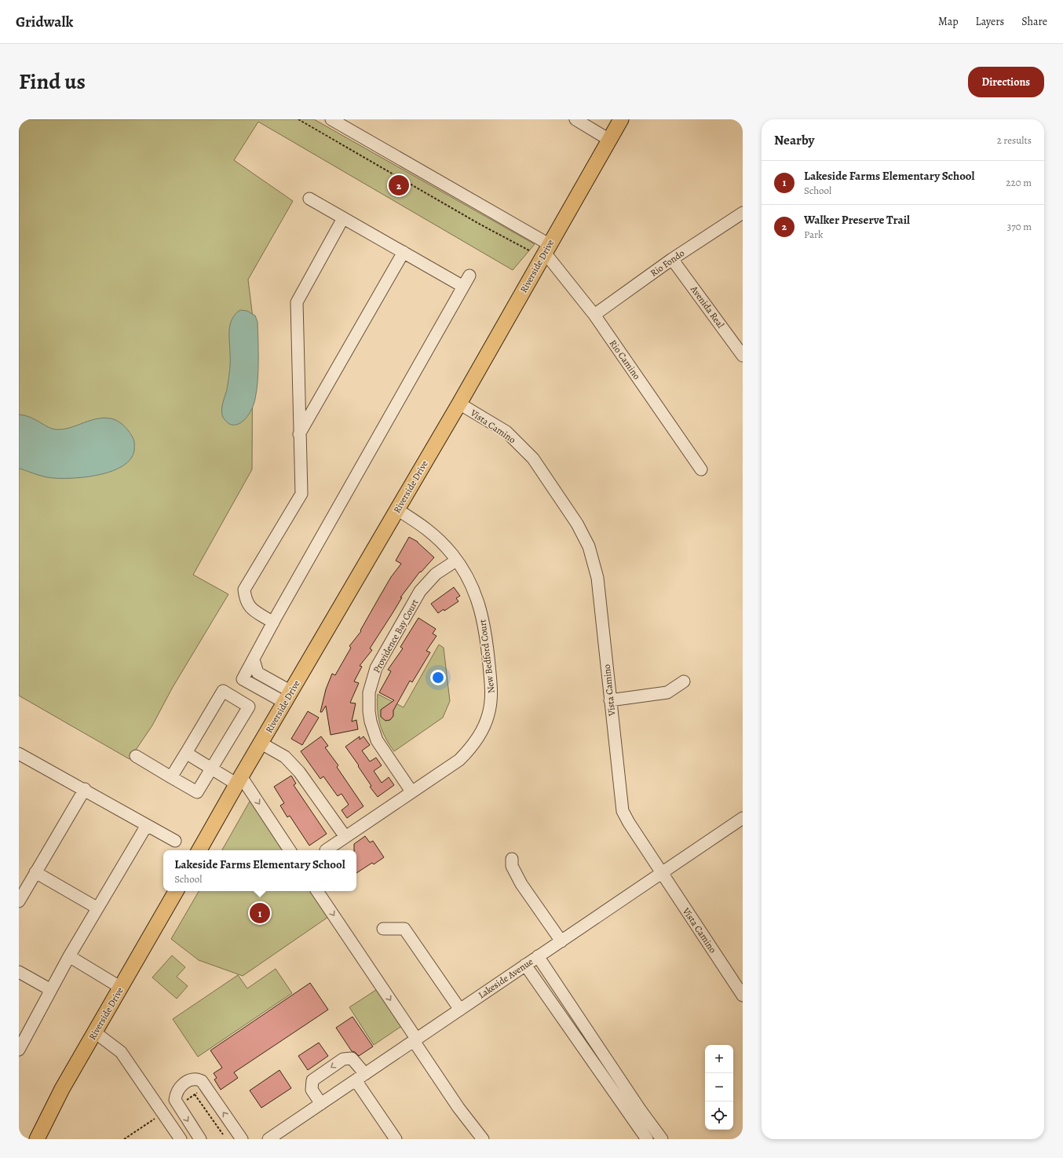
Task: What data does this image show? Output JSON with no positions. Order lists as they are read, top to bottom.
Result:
{
  "streets": {
    "main road": ["Riverside Drive"],
    "street": [
      "Rio Fondo",
      "Avenida Real",
      "Rio Camino",
      "Vista Camino",
      "Providence Bay Court",
      "New Bedford Court",
      "Lakeside Avenue"
    ]
  },
  "crossings": [
    ["Rio Fondo", "Avenida Real"],
    ["Rio Fondo", "Rio Camino"],
    ["Riverside Drive", "Rio Camino"],
    ["Riverside Drive", "Vista Camino"],
    ["Riverside Drive", "New Bedford Court"],
    ["Vista Camino", "Lakeside Avenue"],
    ["Providence Bay Court", "New Bedford Court"]
  ],
  "page": {
    "header": "Gridwalk",
    "nav": ["Map", "Layers", "Share"],
    "title": "Find us",
    "buttons": "Directions",
    "heading": ["Nearby", "2 results"],
    "list": [
      {
        "mark": "1",
        "name": "Lakeside Farms Elementary School",
        "note": "School",
        "value": "220 m"
      },
      {
        "mark": "2",
        "name": "Walker Preserve Trail",
        "note": "Park",
        "value": "370 m"
      }
    ],
    "pins": ["2", "1"],
    "popup": ["Lakeside Farms Elementary School", "School"],
    "map_buttons": ["+", "−"]
  }
}
